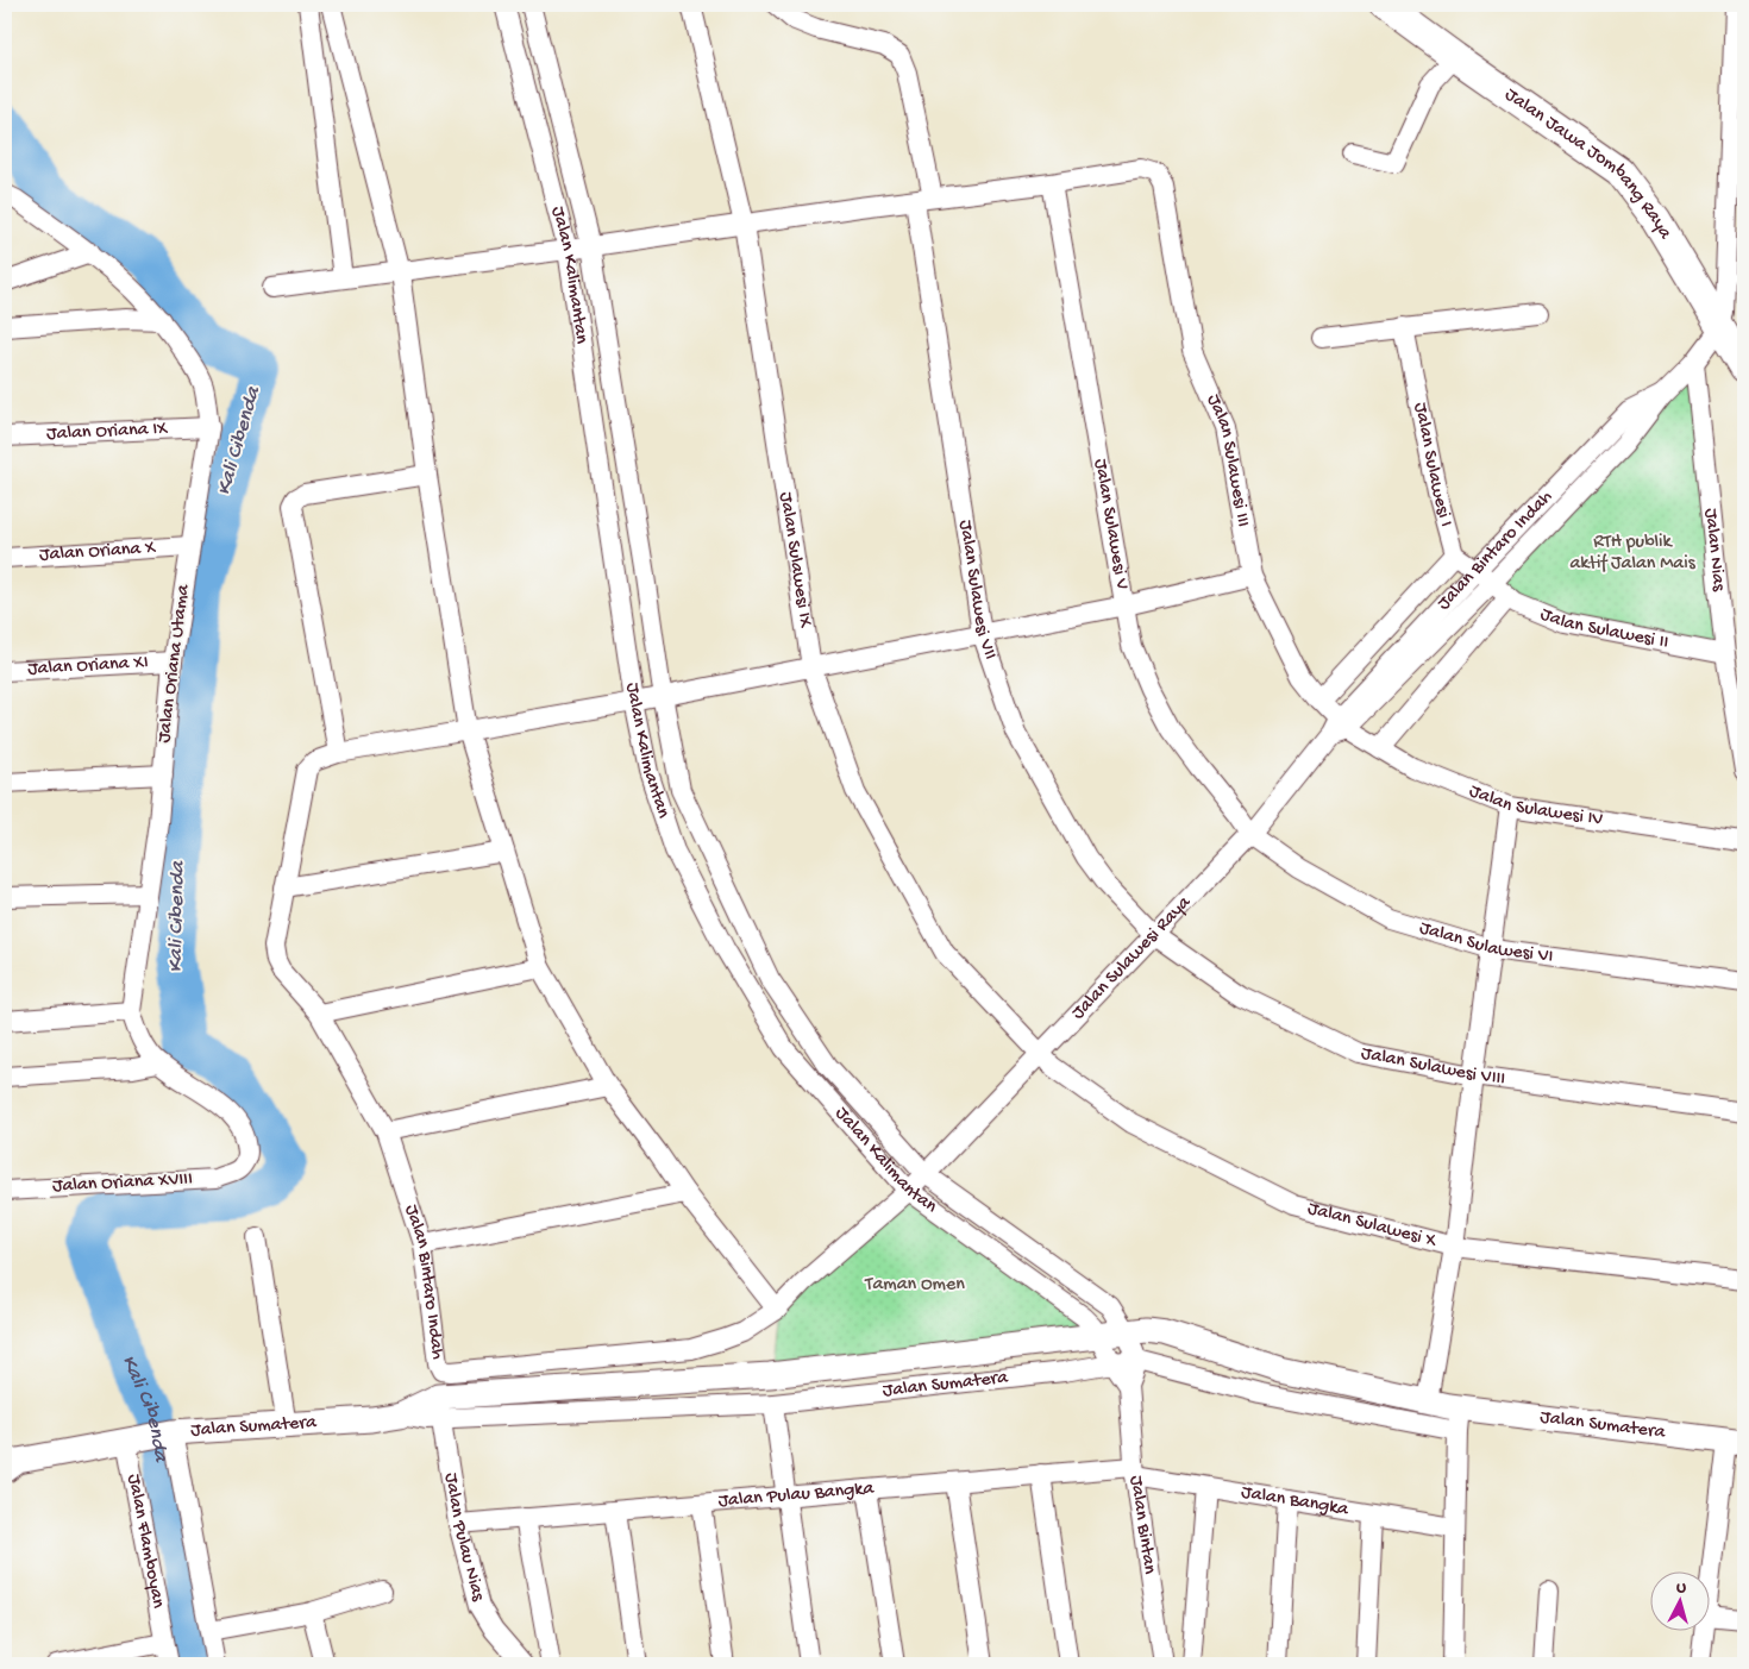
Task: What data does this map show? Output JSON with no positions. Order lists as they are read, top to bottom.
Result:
{
  "streets": {
    "main road": ["Jalan Jawa Jombang Raya"],
    "street": [
      "Jalan Kalimantan",
      "Jalan Oriana IX",
      "Jalan Sulawesi III",
      "Jalan Sulawesi I",
      "Jalan Sulawesi V",
      "Jalan Bintaro Indah",
      "Jalan Nias",
      "Jalan Oriana X",
      "Jalan Sulawesi IX",
      "Jalan Sulawesi VII",
      "Jalan Sulawesi II",
      "Jalan Oriana Utama",
      "Jalan Oriana XI",
      "Jalan Sulawesi IV",
      "Jalan Sulawesi VI",
      "Jalan Sulawesi Raya",
      "Jalan Sulawesi VIII",
      "Jalan Oriana XVIII",
      "Jalan Sulawesi X",
      "Jalan Sumatera",
      "Jalan Pulau Bangka",
      "Jalan Bangka",
      "Jalan Bintan",
      "Jalan Pulau Nias",
      "Jalan Flamboyan"
    ]
  },
  "crossings": [
    ["Jalan Jawa Jombang Raya", "Jalan Bintaro Indah"],
    ["Jalan Kalimantan", "Jalan Bintaro Indah"],
    ["Jalan Kalimantan", "Jalan Sulawesi Raya"],
    ["Jalan Kalimantan", "Jalan Sumatera"],
    ["Jalan Oriana IX", "Jalan Oriana Utama"],
    ["Jalan Sulawesi III", "Jalan Sulawesi V"],
    ["Jalan Sulawesi III", "Jalan Bintaro Indah"],
    ["Jalan Sulawesi III", "Jalan Sulawesi IV"],
    ["Jalan Sulawesi III", "Jalan Sulawesi Raya"],
    ["Jalan Sulawesi V", "Jalan Sulawesi VI"],
    ["Jalan Sulawesi V", "Jalan Sulawesi Raya"],
    ["Jalan Bintaro Indah", "Jalan Nias"],
    ["Jalan Bintaro Indah", "Jalan Sulawesi II"],
    ["Jalan Bintaro Indah", "Jalan Sulawesi IV"],
    ["Jalan Bintaro Indah", "Jalan Sulawesi Raya"],
    ["Jalan Nias", "Jalan Sulawesi II"],
    ["Jalan Oriana X", "Jalan Oriana Utama"],
    ["Jalan Sulawesi IX", "Jalan Sulawesi Raya"],
    ["Jalan Sulawesi IX", "Jalan Sulawesi X"],
    ["Jalan Sulawesi VII", "Jalan Sulawesi Raya"],
    ["Jalan Sulawesi VII", "Jalan Sulawesi VIII"],
    ["Jalan Oriana Utama", "Jalan Oriana XI"],
    ["Jalan Oriana Utama", "Jalan Oriana XVIII"],
    ["Jalan Sulawesi IV", "Jalan Sulawesi Raya"],
    ["Jalan Sulawesi VI", "Jalan Sulawesi Raya"],
    ["Jalan Sulawesi Raya", "Jalan Sulawesi VIII"],
    ["Jalan Sulawesi Raya", "Jalan Sulawesi X"],
    ["Jalan Sumatera", "Jalan Bintan"],
    ["Jalan Sumatera", "Jalan Pulau Nias"],
    ["Jalan Sumatera", "Jalan Flamboyan"],
    ["Jalan Pulau Bangka", "Jalan Bangka"],
    ["Jalan Pulau Bangka", "Jalan Bintan"],
    ["Jalan Pulau Bangka", "Jalan Pulau Nias"],
    ["Jalan Bangka", "Jalan Bintan"]
  ],
  "water": ["Kali Cibenda"],
  "parks": ["RTH publik aktif Jalan Mais", "Taman Omen"],
  "north": "top"
}
